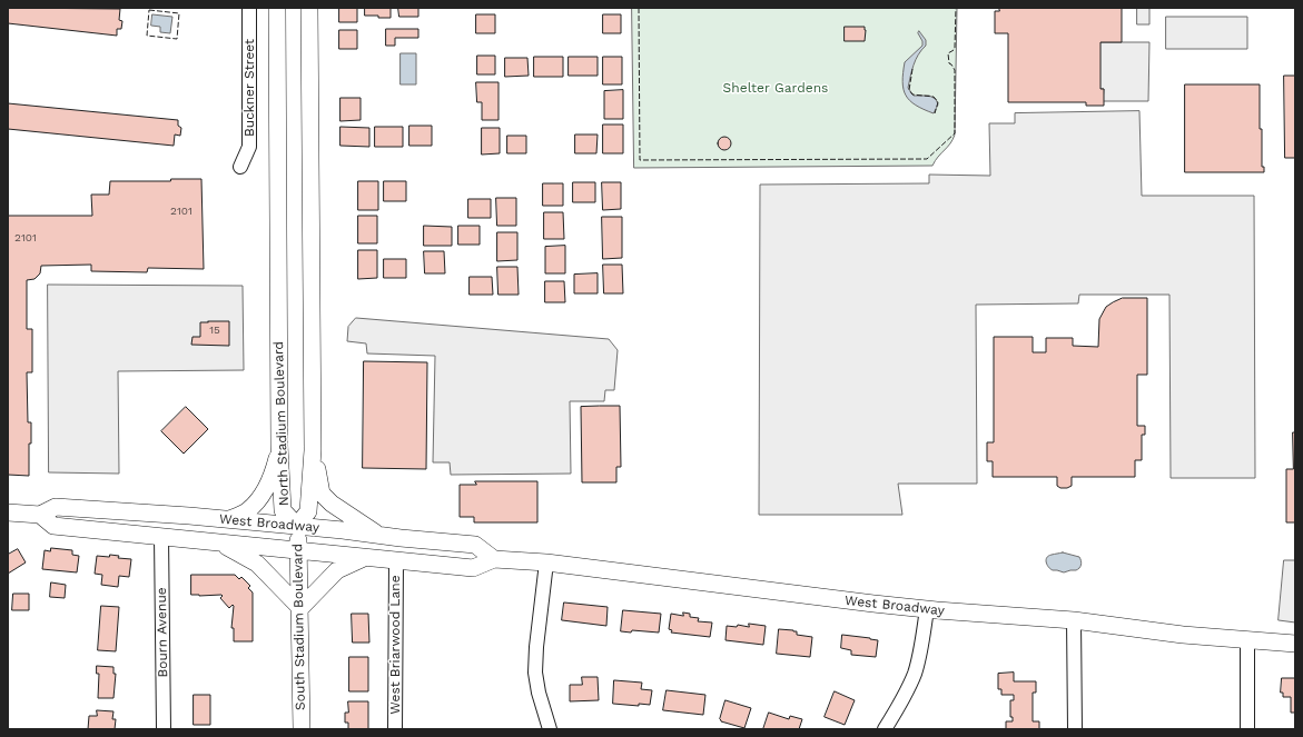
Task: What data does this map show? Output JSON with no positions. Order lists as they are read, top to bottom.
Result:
{
  "streets": {
    "main road": ["North Stadium Boulevard", "West Broadway", "South Stadium Boulevard"],
    "street": ["Buckner Street", "Bourn Avenue", "West Briarwood Lane"]
  },
  "crossings": [
    ["North Stadium Boulevard", "West Broadway"],
    ["North Stadium Boulevard", "South Stadium Boulevard"],
    ["West Broadway", "South Stadium Boulevard"],
    ["West Broadway", "Bourn Avenue"],
    ["West Broadway", "West Briarwood Lane"]
  ],
  "parks": ["Shelter Gardens"],
  "house_numbers": ["2101", "2101", "15"]
}
